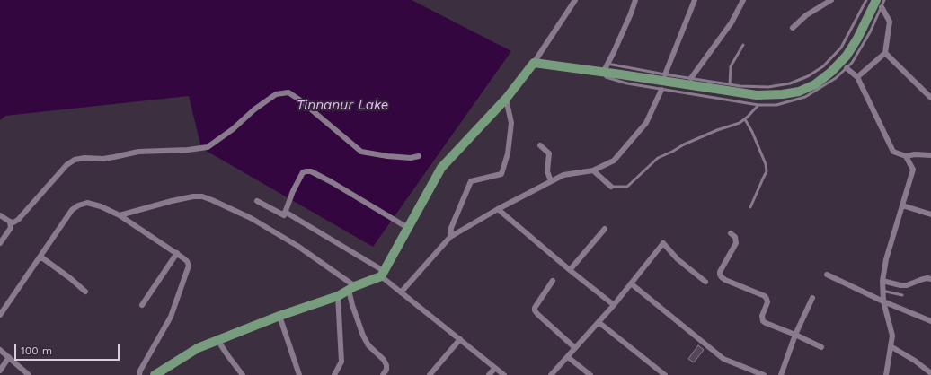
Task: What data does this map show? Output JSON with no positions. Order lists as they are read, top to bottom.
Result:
{
  "water": ["Tinnanur Lake"],
  "scale_bar": "100 m"
}
